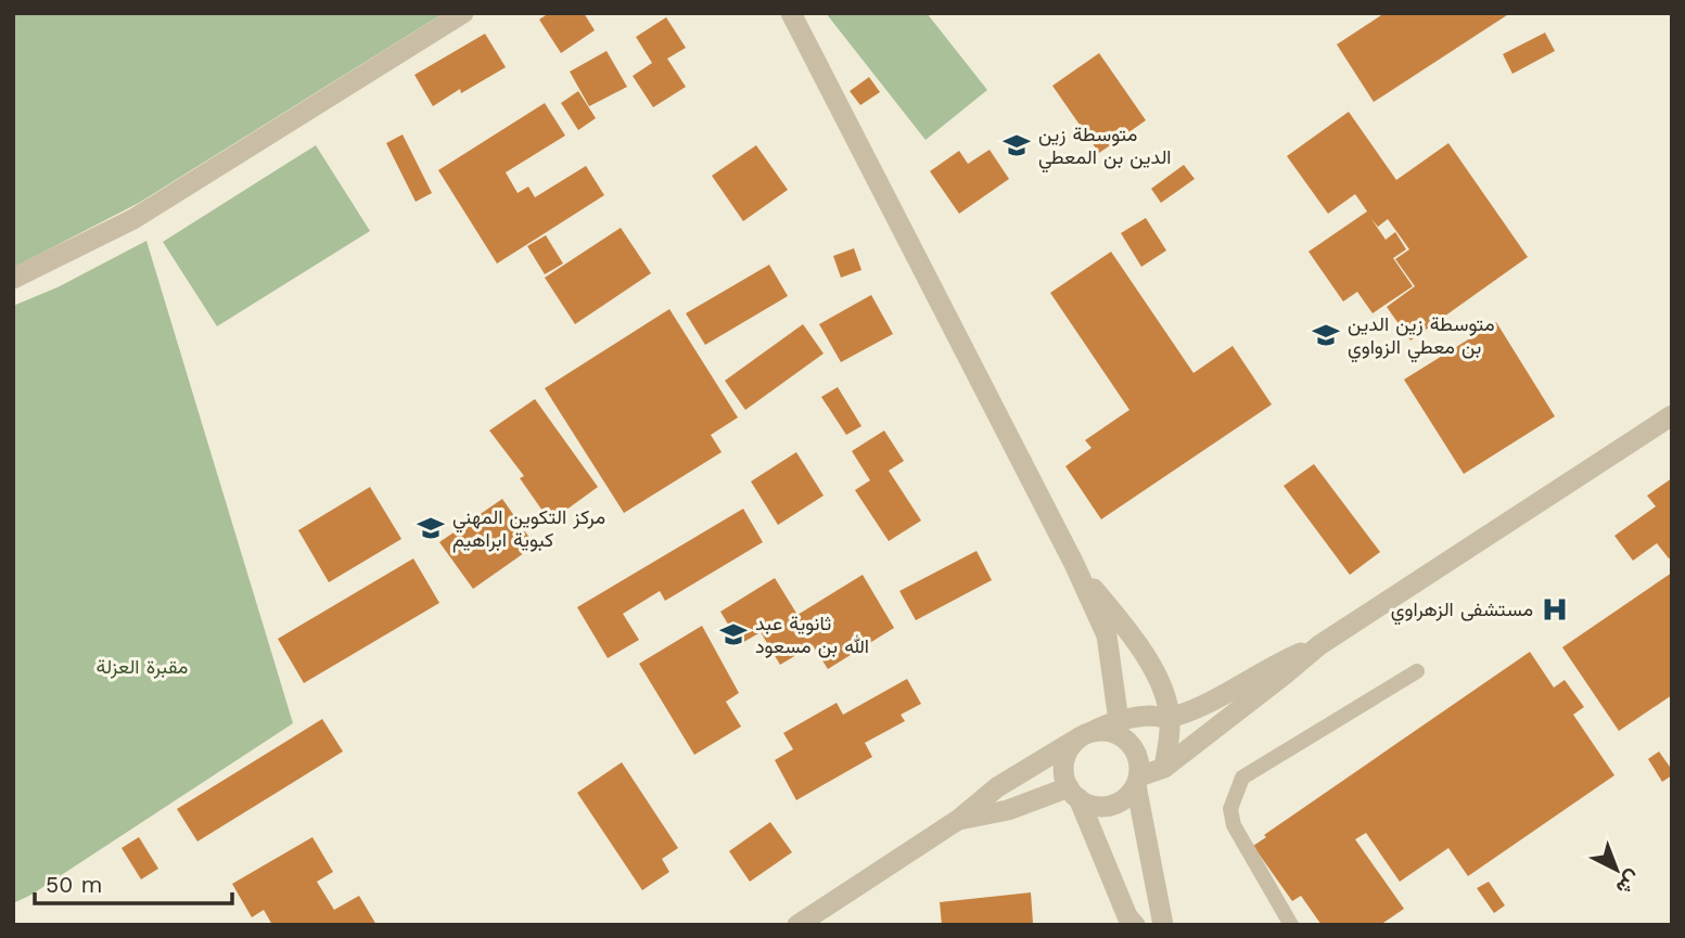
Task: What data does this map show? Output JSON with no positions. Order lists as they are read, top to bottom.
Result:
{
  "parks": ["مقبرة العزلة"],
  "places": {
    "school or university": [
      "متوسطة زين الدين بن المعطي",
      "متوسطة زين الدين بن معطي الزواوي",
      "مركز التكوين المهني كبوية ابراهيم",
      "ثانوية عبد الله بن مسعود"
    ],
    "hospital": ["مستشفى الزهراوي"]
  },
  "scale_bar": "50 m",
  "north": "bottom right"
}
